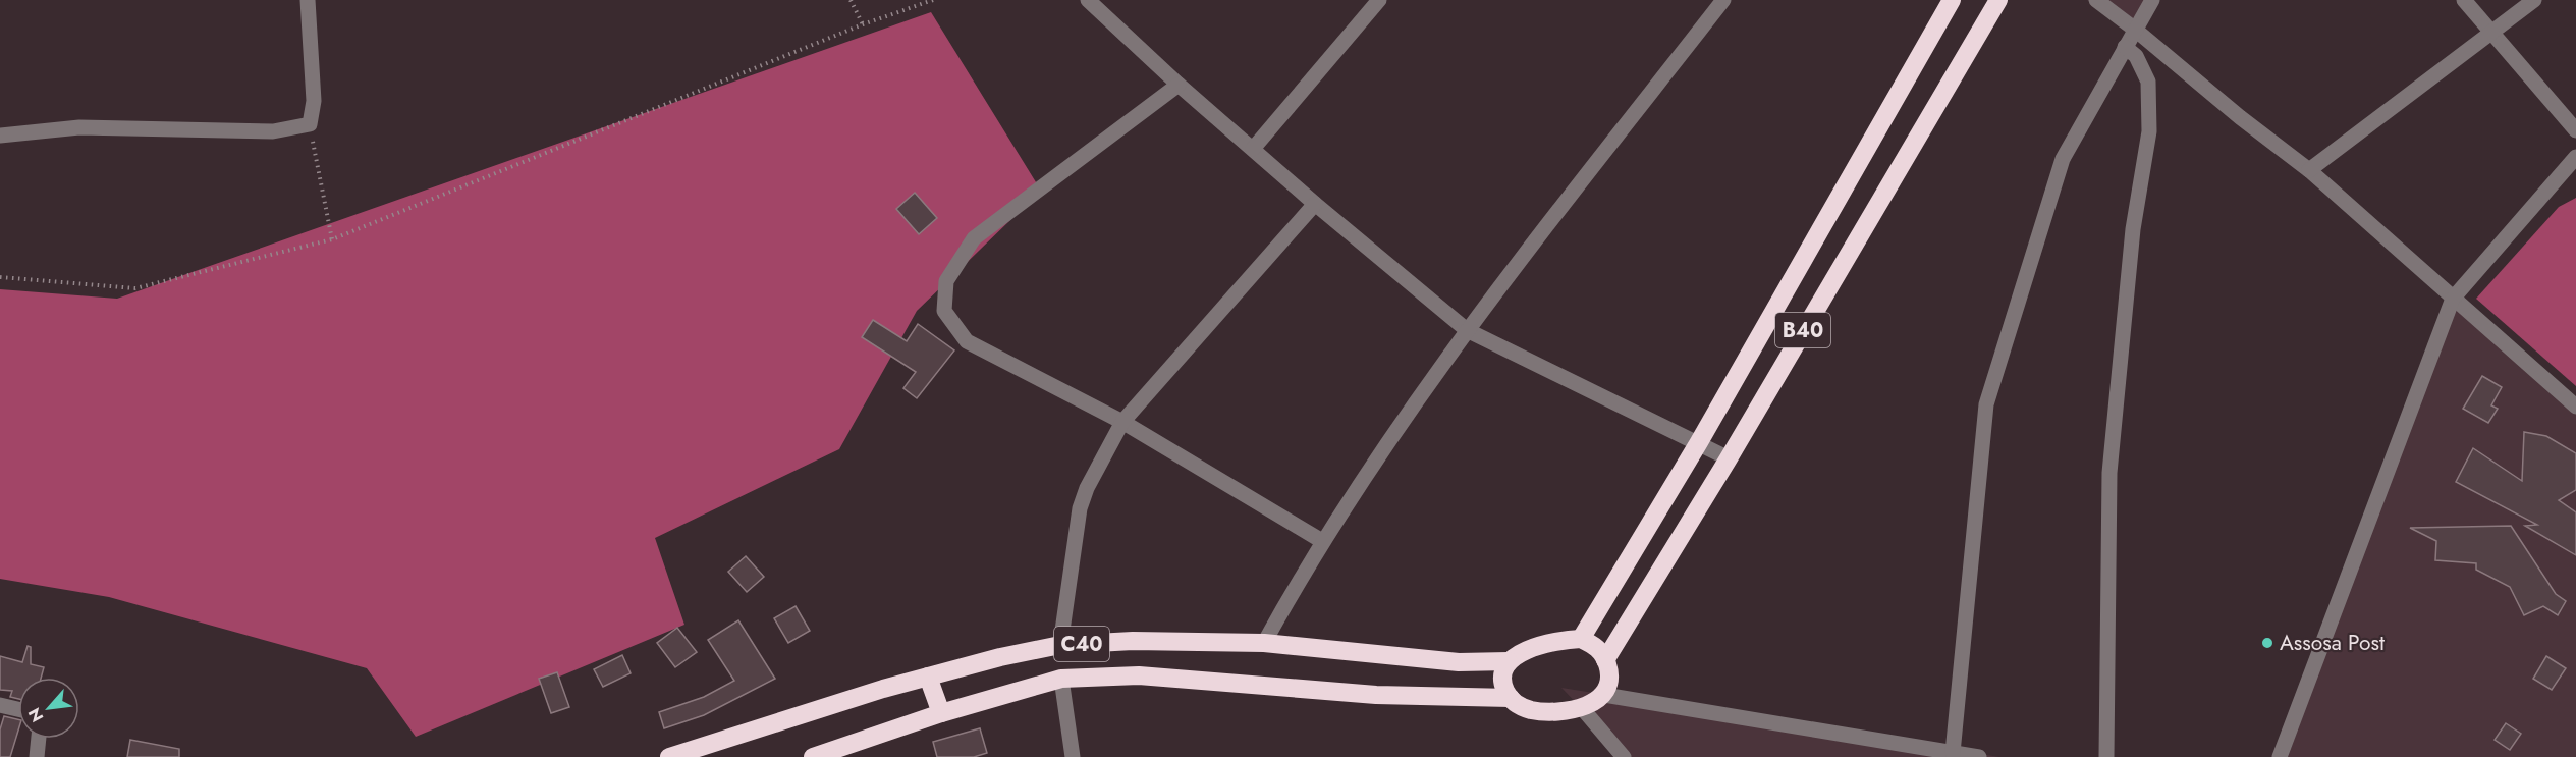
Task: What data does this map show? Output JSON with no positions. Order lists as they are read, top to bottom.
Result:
{
  "streets": {
    "highway": ["B40", "C40"]
  },
  "crossings": [
    ["B40", "C40"]
  ],
  "places": ["Assosa Post"],
  "north": "bottom left"
}
